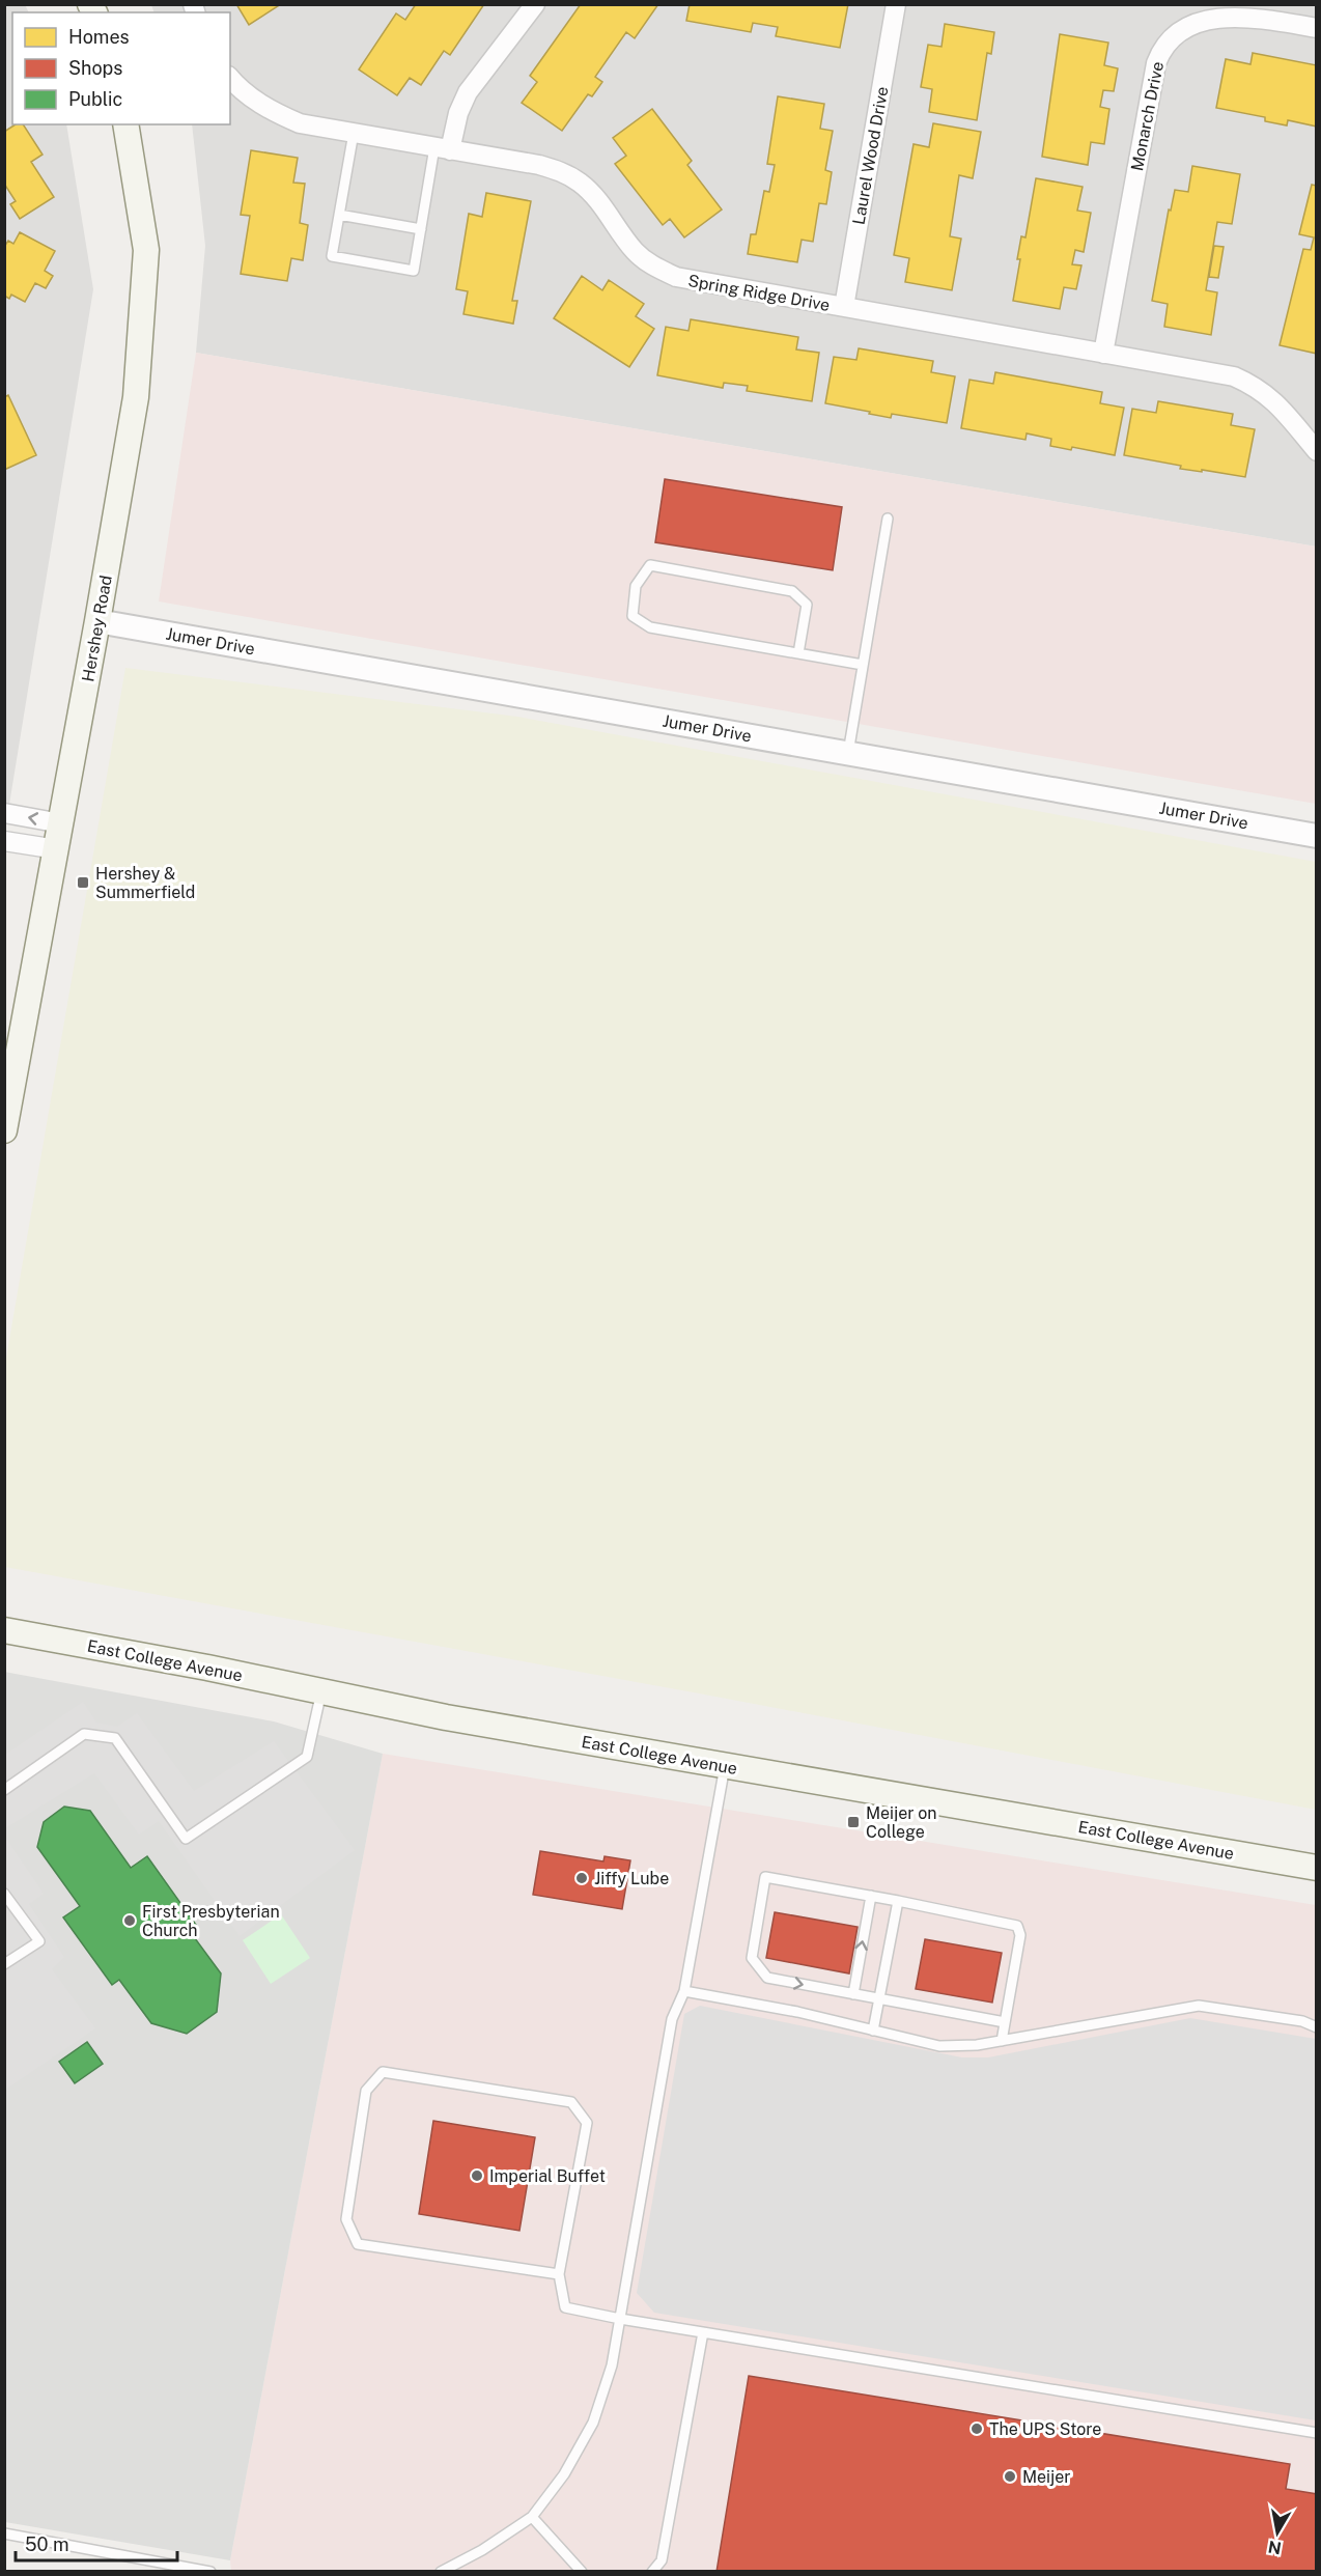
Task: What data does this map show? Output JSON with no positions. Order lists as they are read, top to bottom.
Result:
{
  "streets": {
    "main road": ["Hershey Road", "East College Avenue"],
    "street": [
      "Monarch Drive",
      "Laurel Wood Drive",
      "Spring Ridge Drive",
      "Jumer Drive"
    ]
  },
  "crossings": [
    ["Monarch Drive", "Spring Ridge Drive"],
    ["Laurel Wood Drive", "Spring Ridge Drive"],
    ["Hershey Road", "Jumer Drive"]
  ],
  "places": {
    "transit": ["Hershey & Summerfield", "Meijer on College"],
    "other": [
      "Jiffy Lube",
      "First Presbyterian Church",
      "Imperial Buffet",
      "The UPS Store",
      "Meijer"
    ]
  },
  "legend": ["Homes", "Shops", "Public"],
  "scale_bar": "50 m",
  "north": "bottom"
}
